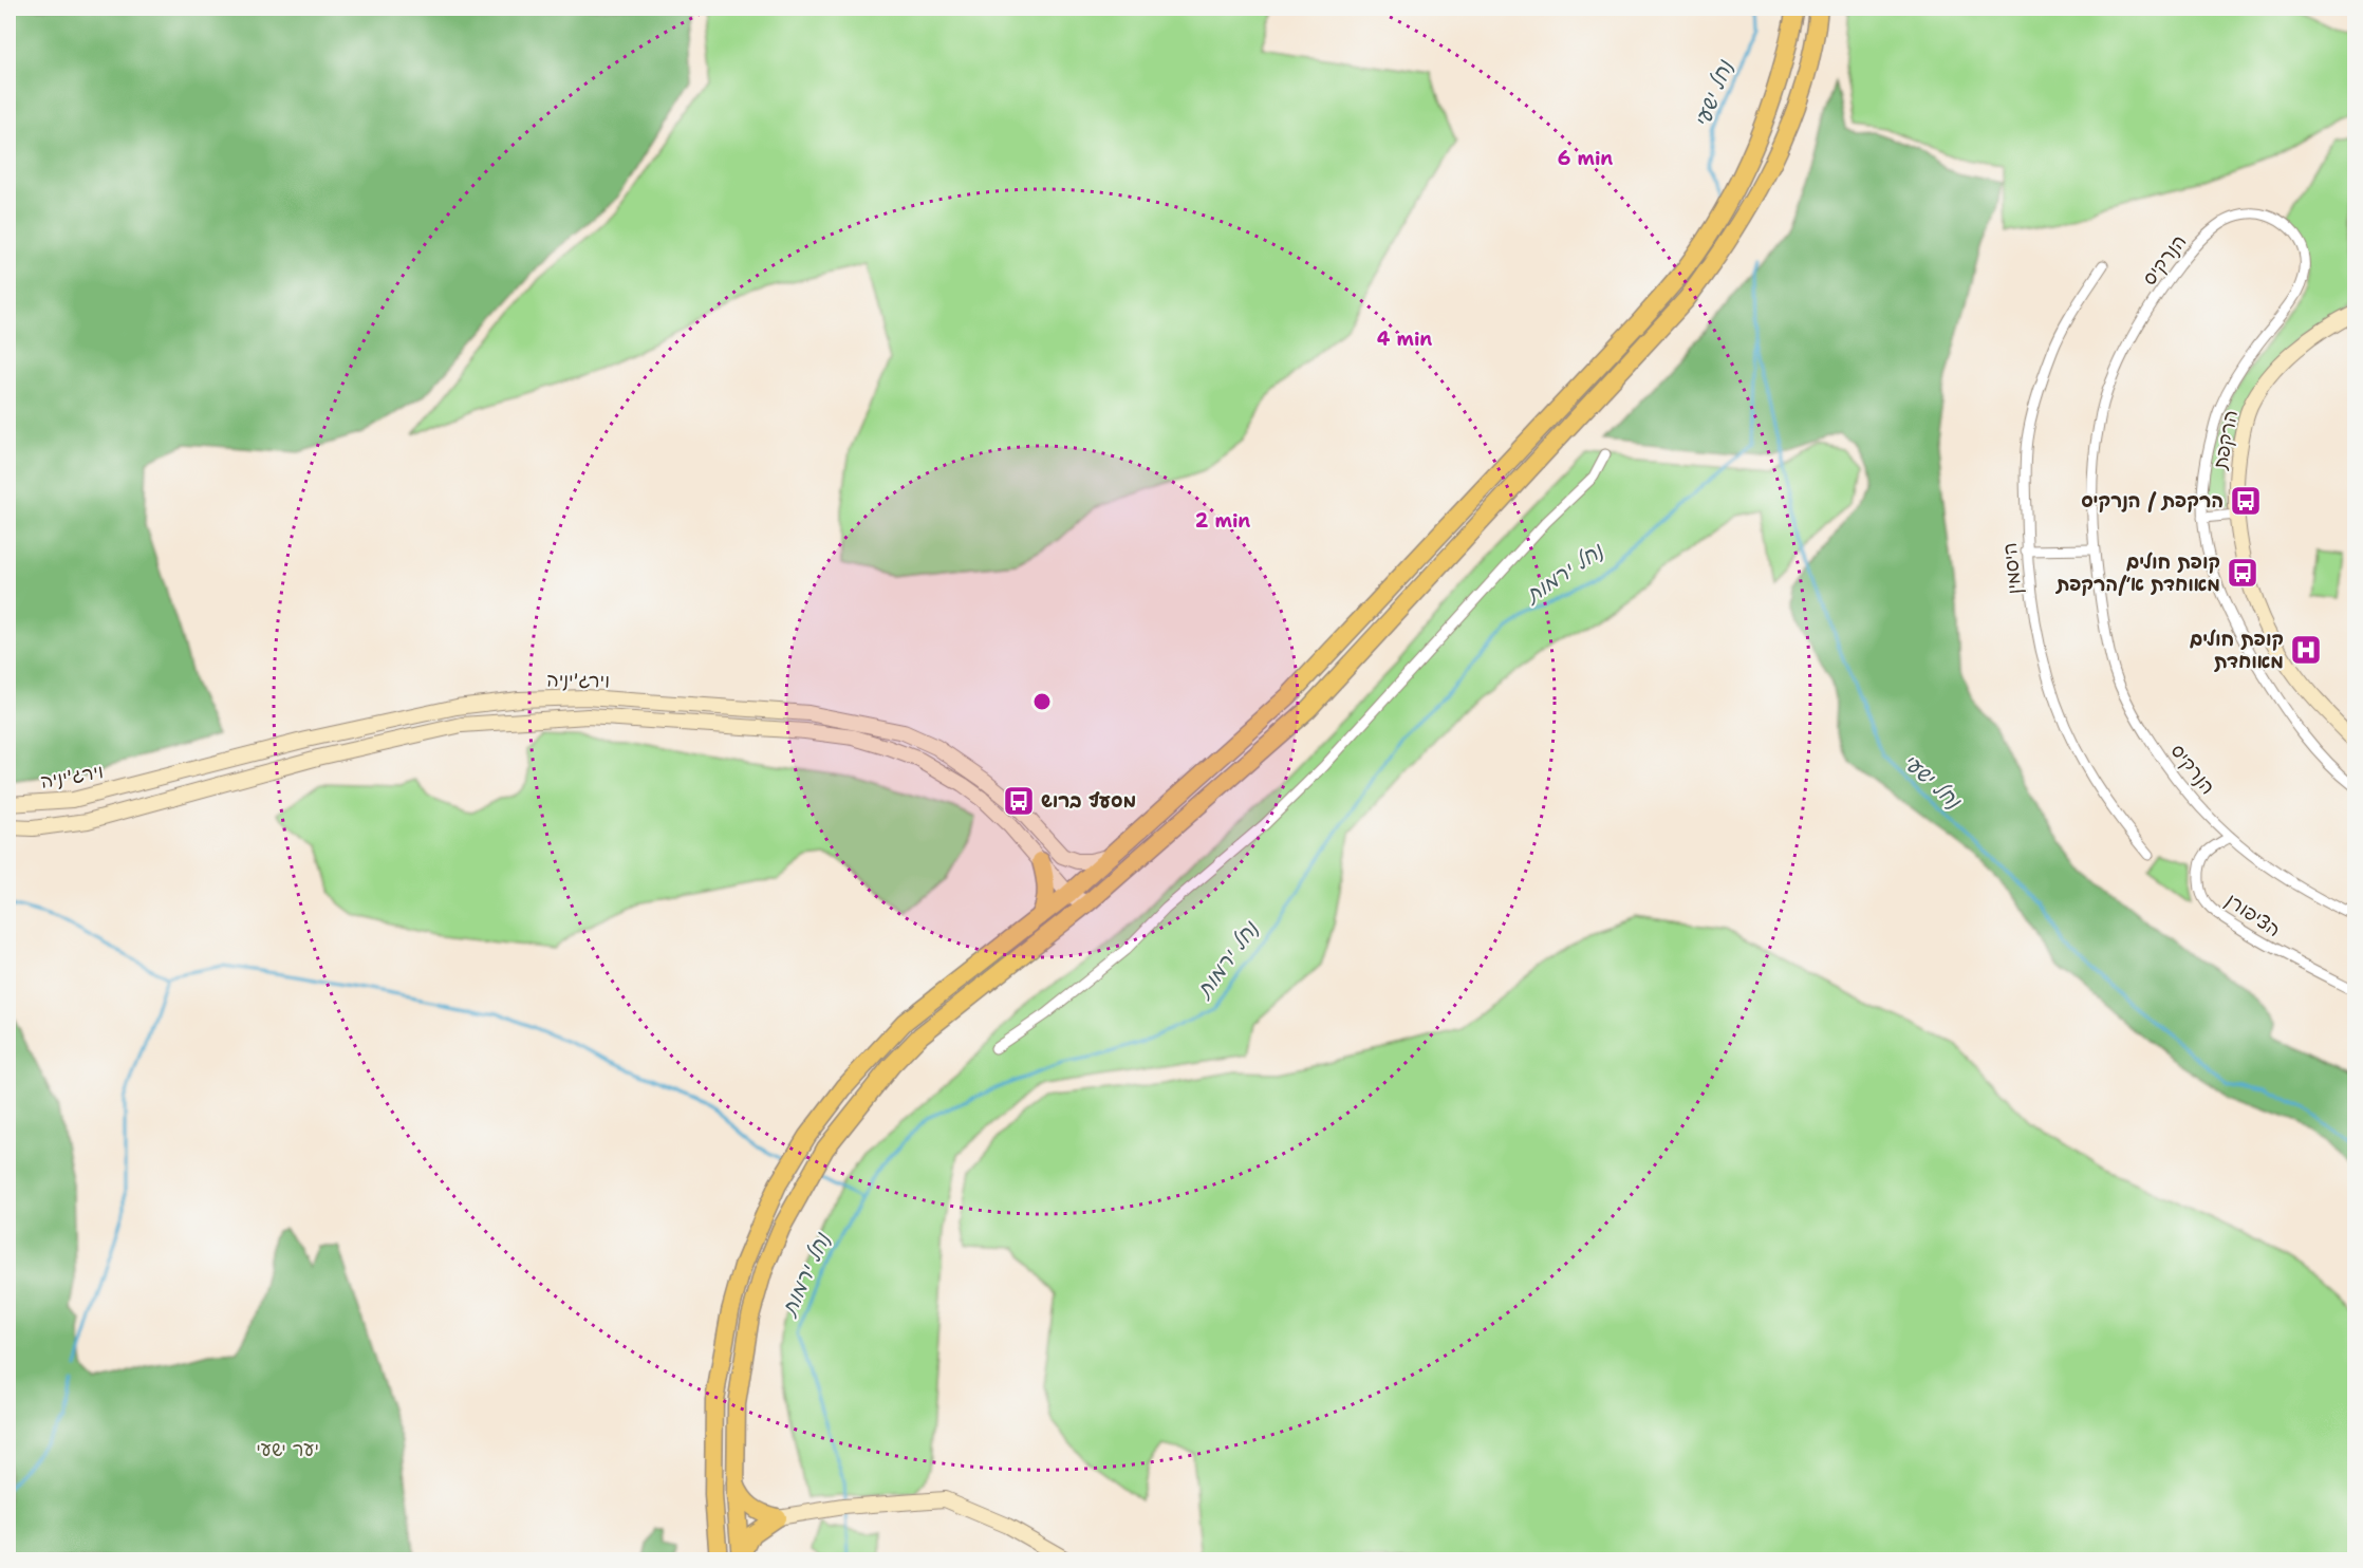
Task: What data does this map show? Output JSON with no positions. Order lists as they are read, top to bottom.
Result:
{
  "streets": {
    "street": [
      "הנרקיס",
      "הרקפת",
      "היסמין",
      "וירג'יניה",
      "הציפורן"
    ]
  },
  "crossings": [
    ["הנרקיס", "הציפורן"]
  ],
  "water": ["נחל ישעי", "נחל ירמות"],
  "parks": ["יער ישעי"],
  "places": {
    "bus stop": ["הרקפת / הנרקיס", "קופת חולים מאוחדת א׳/הרקפת", "מסעף ברוש"],
    "hospital": ["קופת חולים מאוחדת"]
  },
  "rings": ["6 min", "4 min", "2 min"]
}
